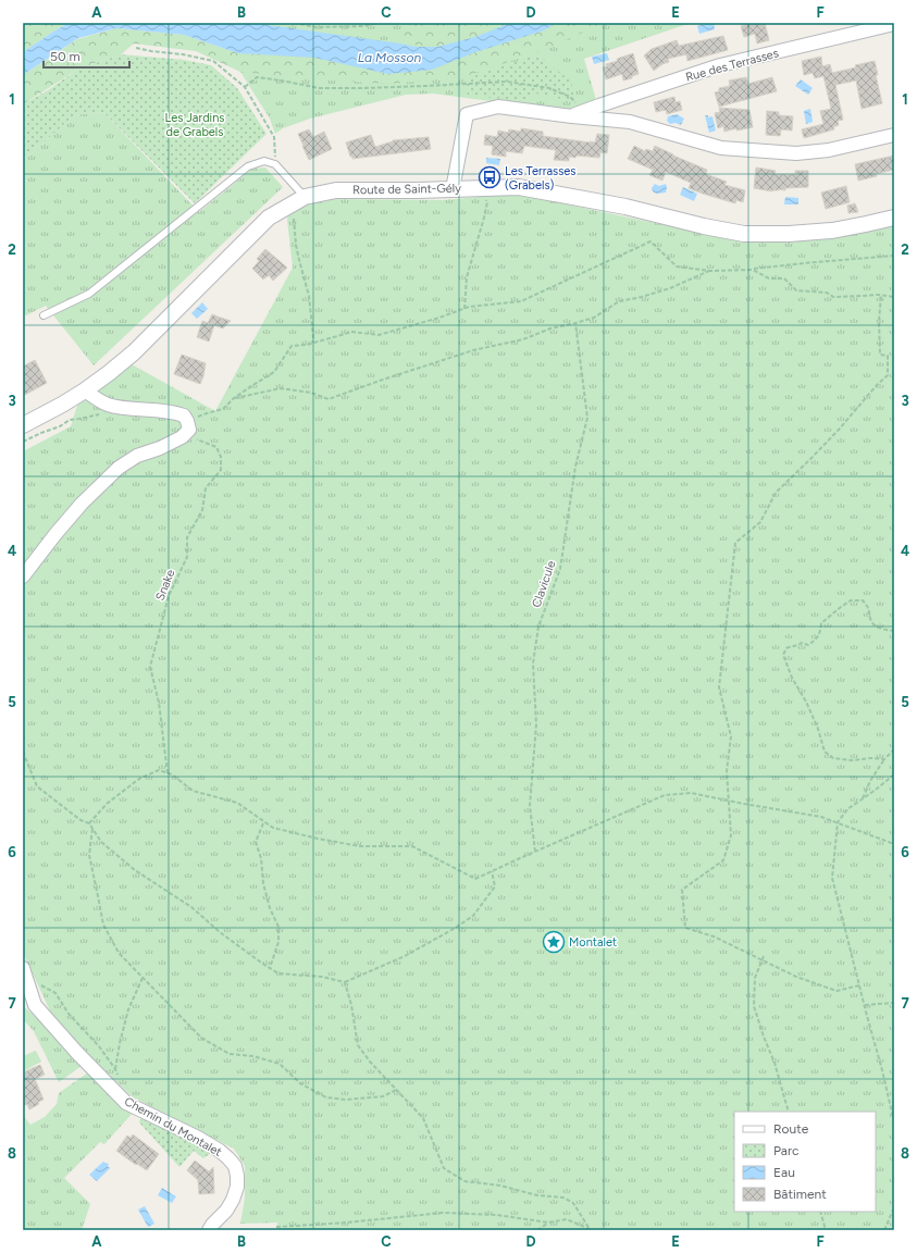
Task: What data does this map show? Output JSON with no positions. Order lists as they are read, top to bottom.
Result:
{
  "streets": {
    "street": ["Rue des Terrasses", "Route de Saint-Gély", "Chemin du Montalet"],
    "path": ["Clavicule", "Snake"]
  },
  "crossings": [
    ["Rue des Terrasses", "Route de Saint-Gély"]
  ],
  "water": ["La Mosson"],
  "parks": ["Les Jardins de Grabels"],
  "places": {
    "bus stop": ["Les Terrasses (Grabels)"],
    "place": ["Montalet"]
  },
  "legend": [
    "Route",
    "Parc",
    "Eau",
    "Bâtiment"
  ],
  "scale_bar": "50 m",
  "grid": {
    "columns": [
      "A",
      "B",
      "C",
      "D",
      "E",
      "F"
    ],
    "rows": [
      "1",
      "2",
      "3",
      "4",
      "5",
      "6",
      "7",
      "8"
    ]
  }
}
